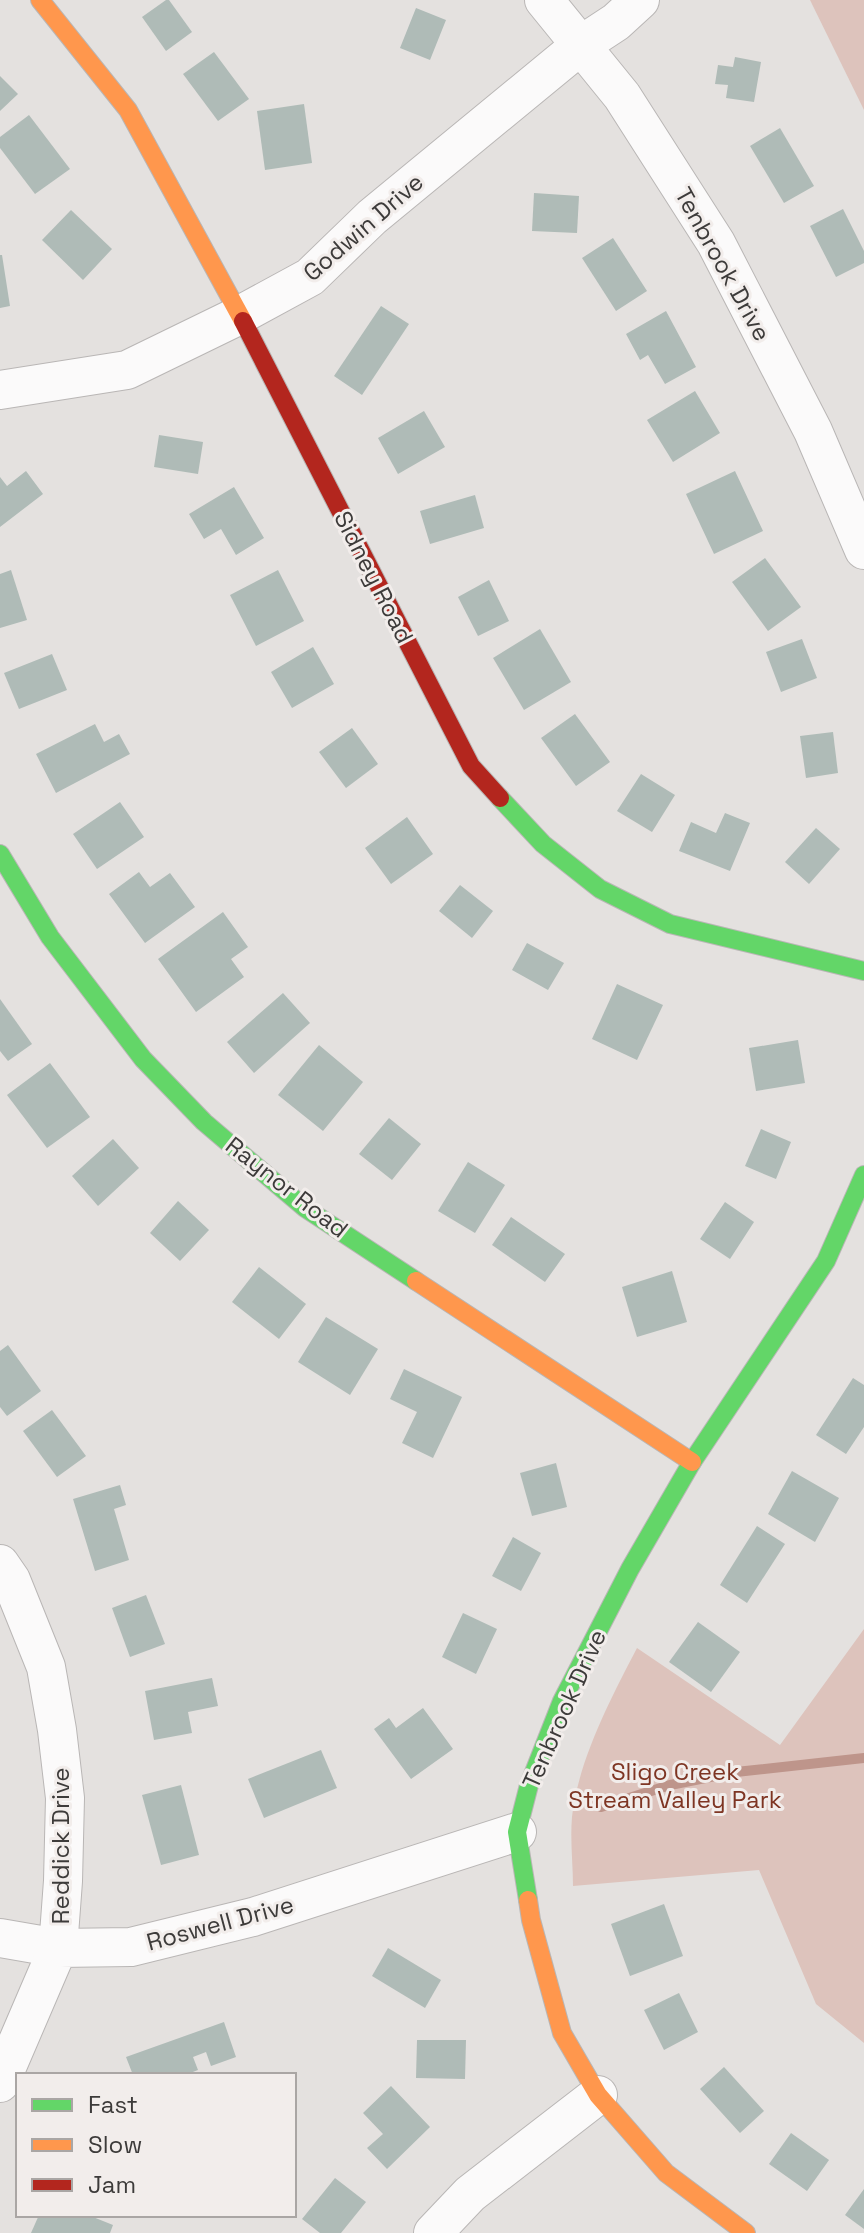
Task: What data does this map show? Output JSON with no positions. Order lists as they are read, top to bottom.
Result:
{
  "streets": {
    "street": [
      "Godwin Drive",
      "Tenbrook Drive",
      "Sidney Road",
      "Raynor Road",
      "Reddick Drive",
      "Roswell Drive"
    ]
  },
  "crossings": [
    ["Godwin Drive", "Tenbrook Drive"],
    ["Godwin Drive", "Sidney Road"],
    ["Tenbrook Drive", "Raynor Road"],
    ["Tenbrook Drive", "Roswell Drive"],
    ["Reddick Drive", "Roswell Drive"]
  ],
  "parks": ["Sligo Creek Stream Valley Park"],
  "legend": ["Fast", "Slow", "Jam"]
}
